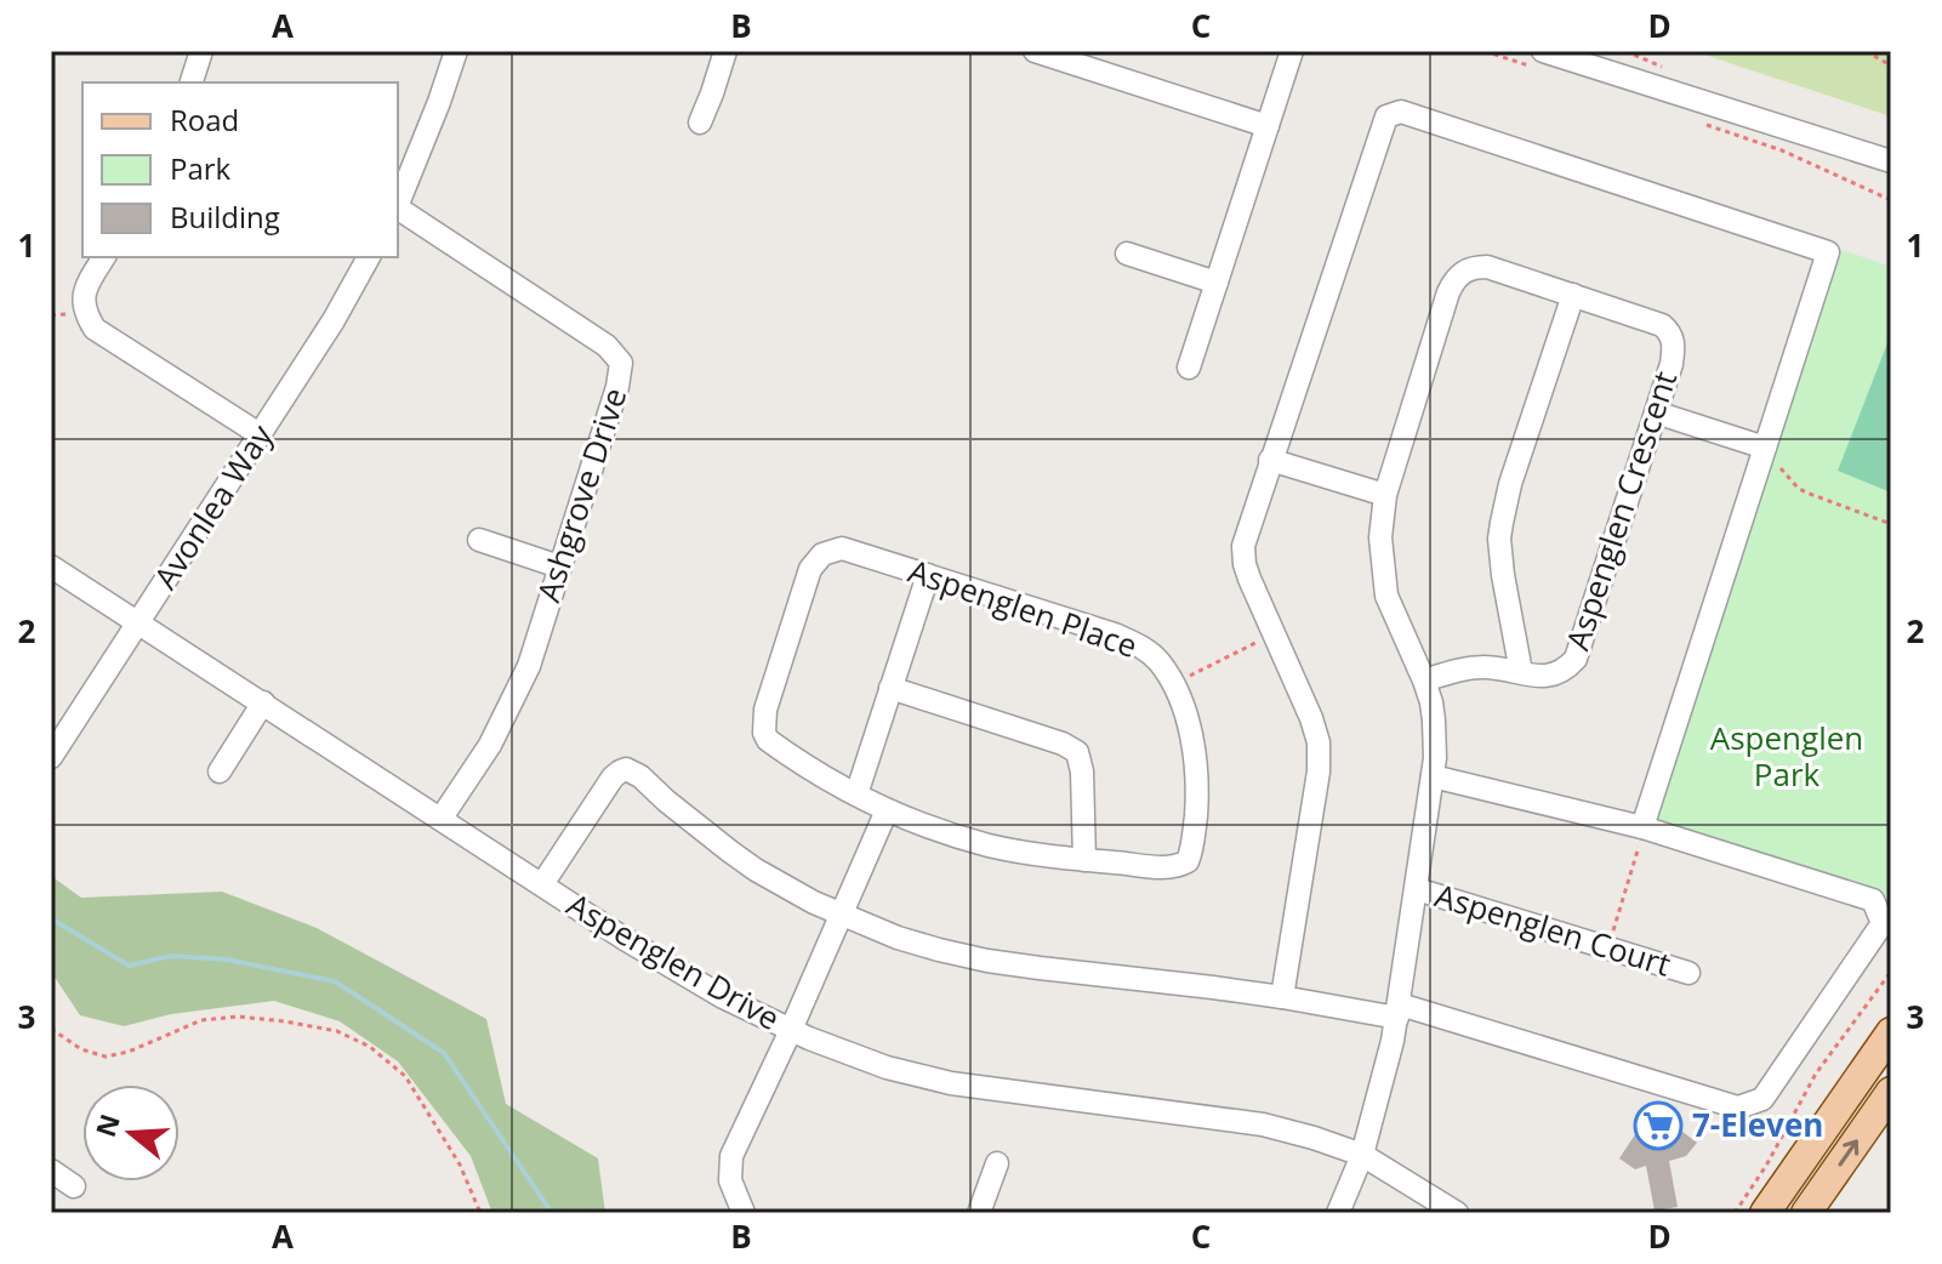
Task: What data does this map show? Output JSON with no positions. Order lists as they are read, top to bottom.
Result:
{
  "streets": {
    "street": [
      "Ashgrove Drive",
      "Avonlea Way",
      "Aspenglen Crescent",
      "Aspenglen Place",
      "Aspenglen Court",
      "Aspenglen Drive"
    ]
  },
  "crossings": [
    ["Ashgrove Drive", "Aspenglen Drive"],
    ["Avonlea Way", "Aspenglen Drive"],
    ["Aspenglen Crescent", "Aspenglen Court"],
    ["Aspenglen Crescent", "Aspenglen Drive"]
  ],
  "parks": ["Aspenglen Park"],
  "places": {
    "supermarket": ["7-Eleven"]
  },
  "legend": ["Road", "Park", "Building"],
  "north": "left",
  "grid": {
    "columns": [
      "A",
      "B",
      "C",
      "D"
    ],
    "rows": ["1", "2", "3"]
  }
}
